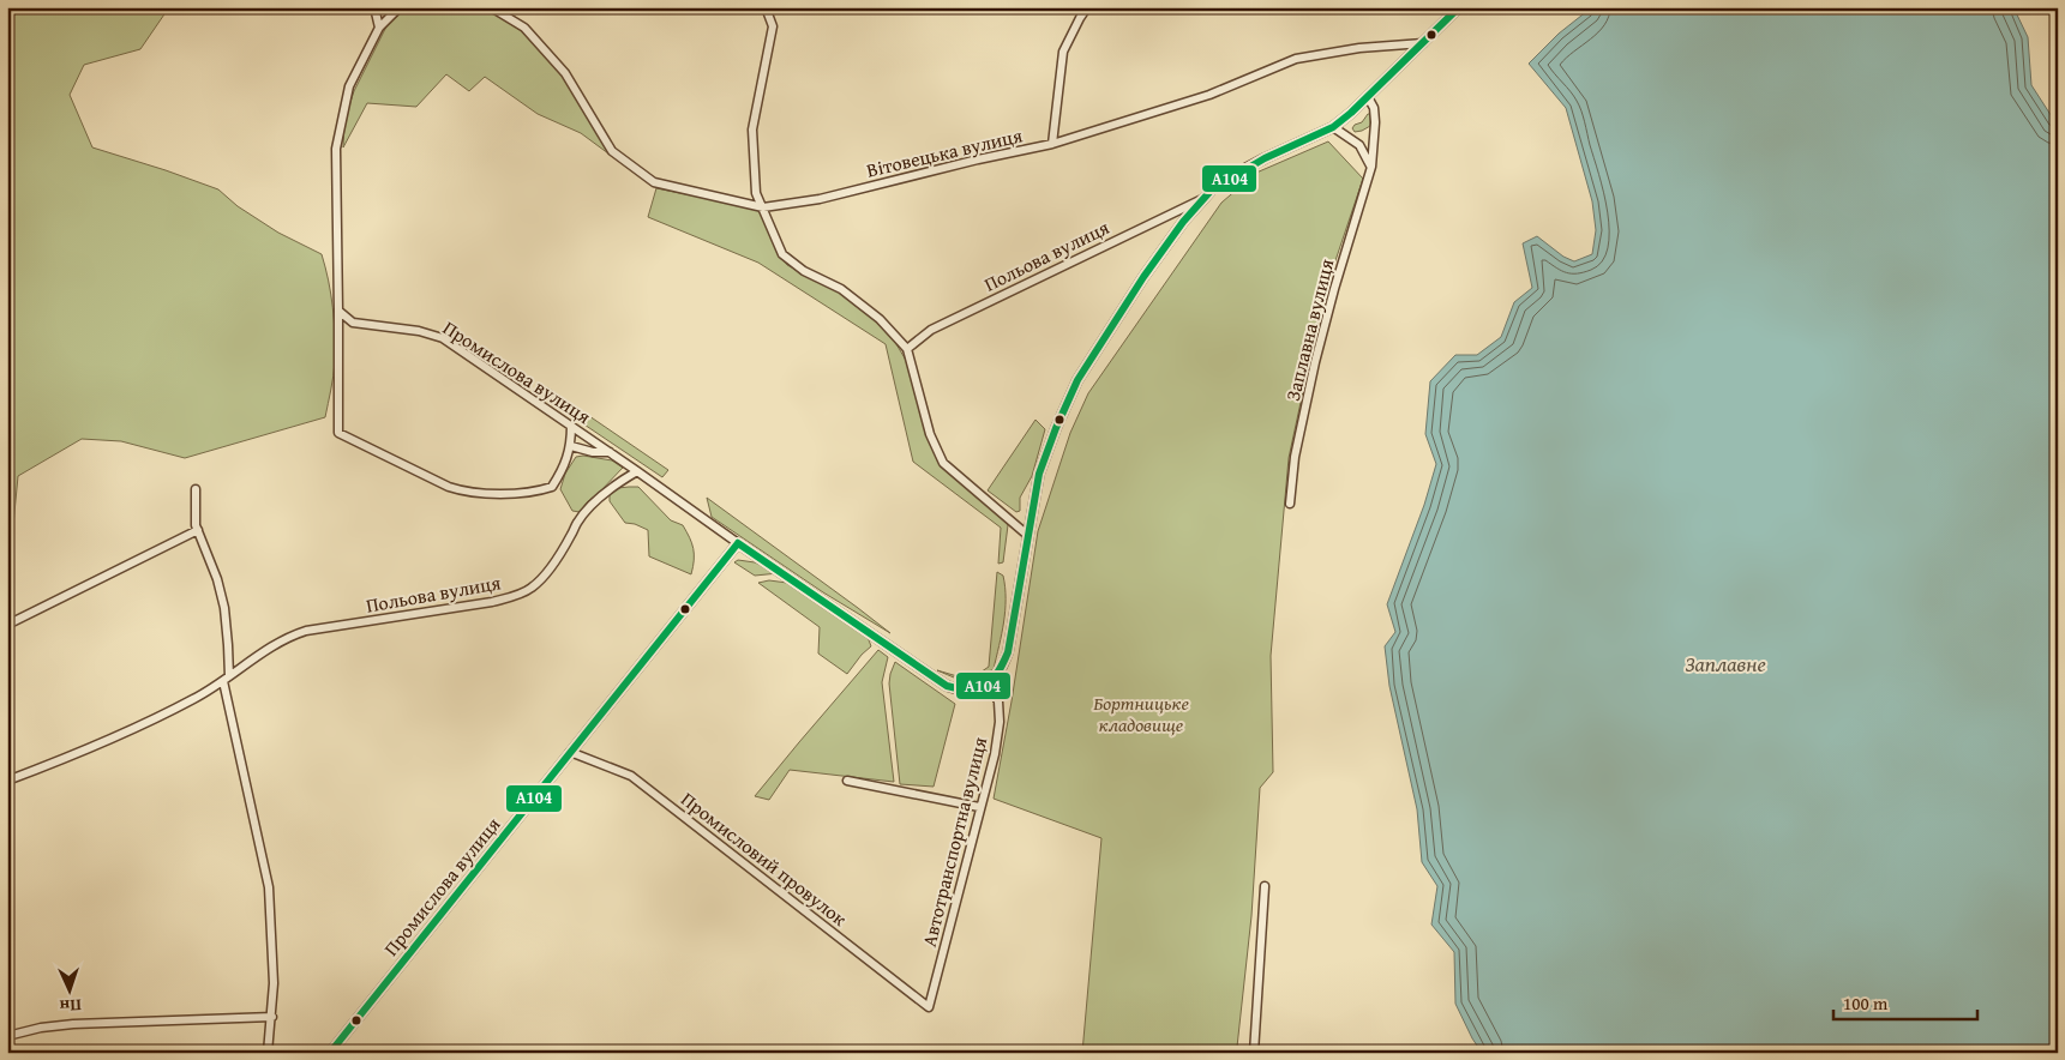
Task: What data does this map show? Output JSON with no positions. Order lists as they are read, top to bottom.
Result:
{
  "streets": {
    "street": [
      "Вітовецька вулиця",
      "Польова вулиця",
      "Заплавна вулиця",
      "Промислова вулиця",
      "Автотранспортна вулиця",
      "Промисловий провулок"
    ]
  },
  "crossings": [
    ["Польова вулиця", "Промислова вулиця"],
    ["Промислова вулиця", "Автотранспортна вулиця"],
    ["Промислова вулиця", "Промисловий провулок"],
    ["Автотранспортна вулиця", "Промисловий провулок"]
  ],
  "water": ["Заплавне"],
  "parks": ["Бортницьке кладовище"],
  "lines": ["transit line А104"],
  "scale_bar": "100 m",
  "north": "bottom"
}
